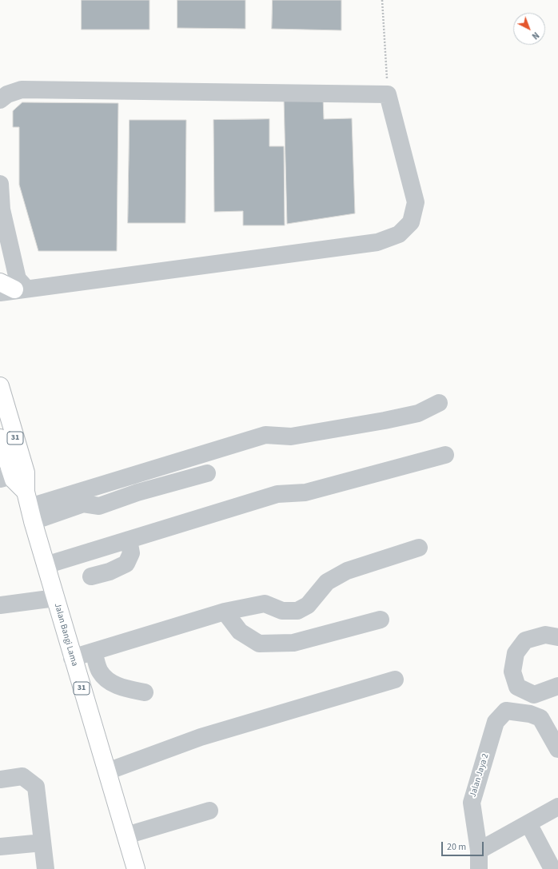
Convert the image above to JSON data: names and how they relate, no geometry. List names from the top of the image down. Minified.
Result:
{"streets":{"main road":["31","Jalan Bangi Lama"],"street":["Jalan Jaya 2"]},"scale_bar":"20 m","north":"bottom right"}
